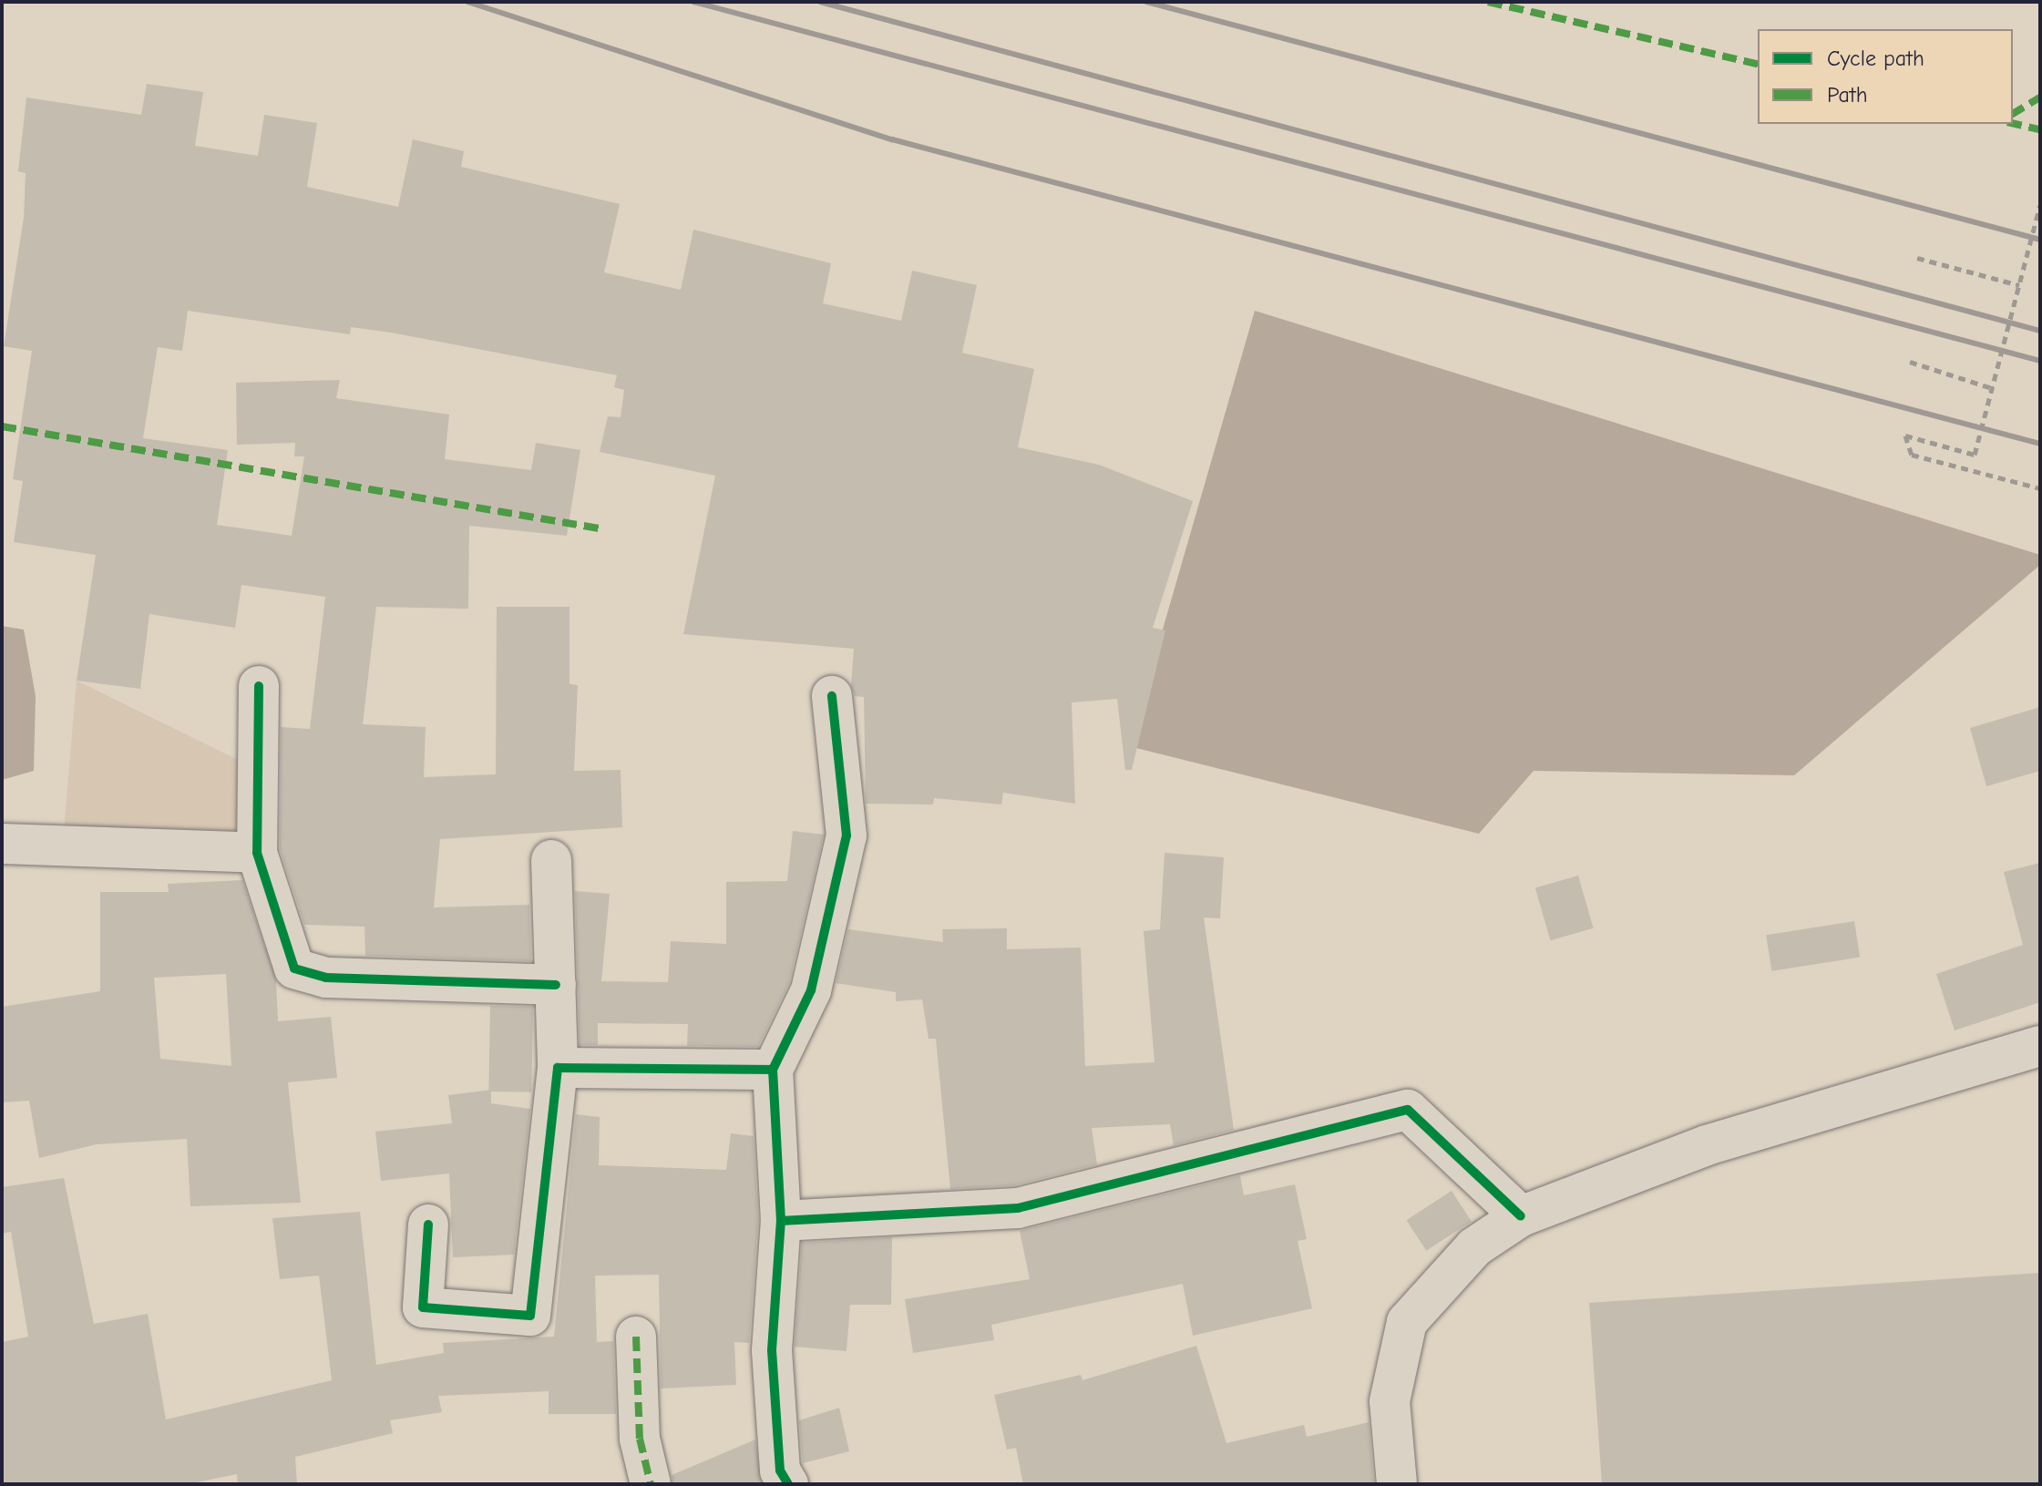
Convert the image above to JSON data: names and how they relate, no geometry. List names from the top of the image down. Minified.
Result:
{"legend":["Cycle path","Path"]}
